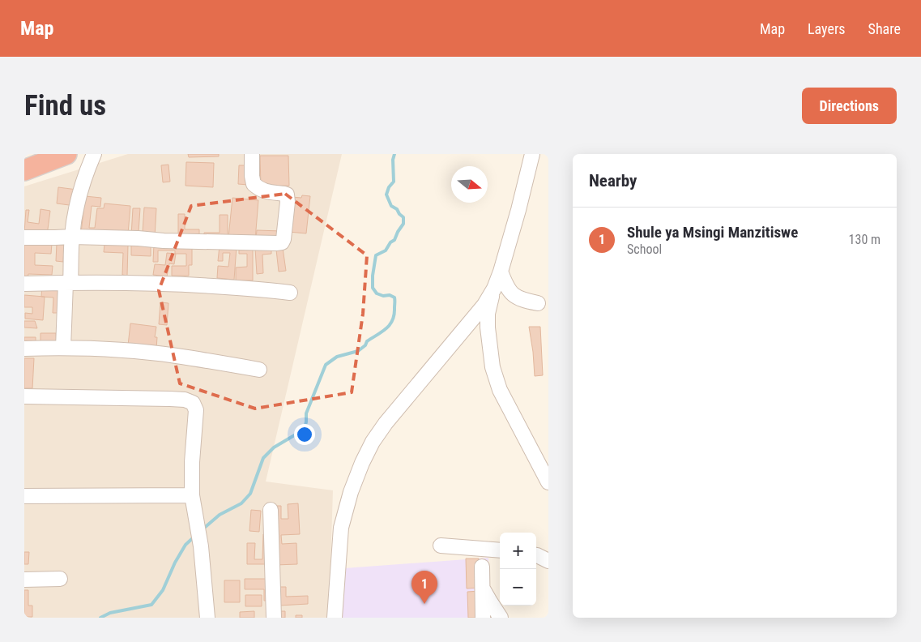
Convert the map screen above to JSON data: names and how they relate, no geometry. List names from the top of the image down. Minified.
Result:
{"north":"right","page":{"header":"Map","nav":["Map","Layers","Share"],"buttons":"Directions","title":"Find us","heading":"Nearby","list":[{"mark":"1","name":"Shule ya Msingi Manzitiswe","note":"School","value":"130 m"}],"map_buttons":["+","−"],"pins":"1"}}
